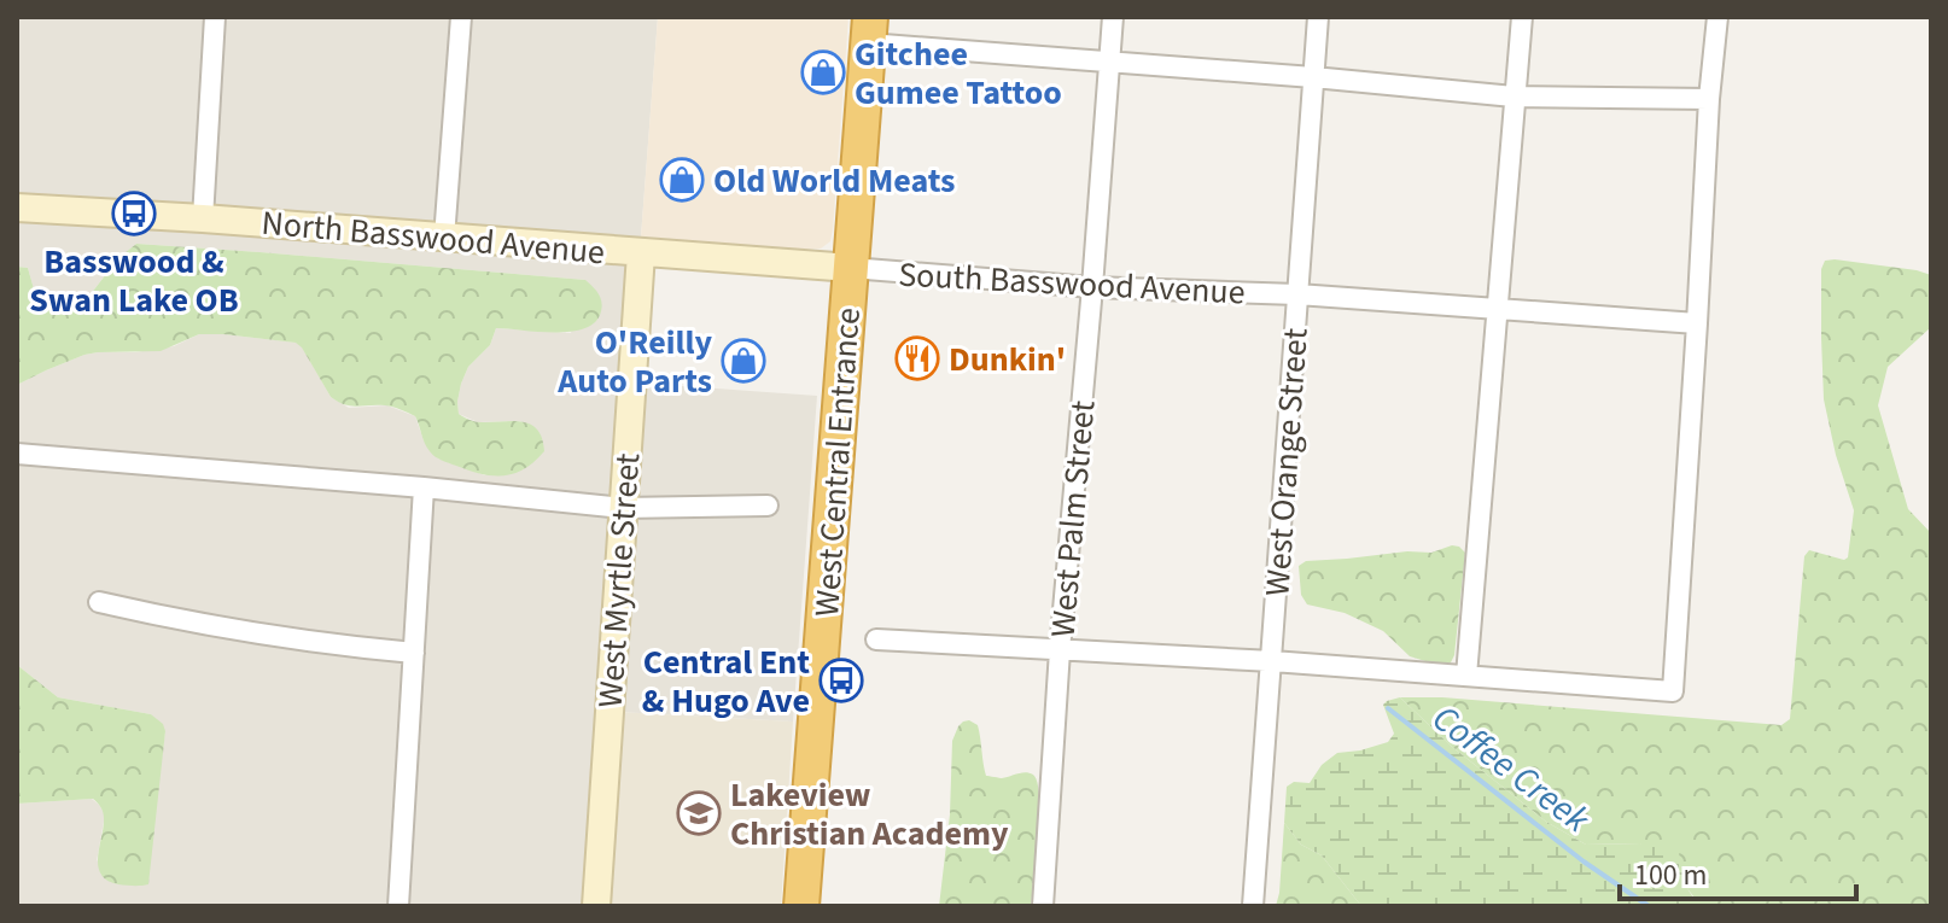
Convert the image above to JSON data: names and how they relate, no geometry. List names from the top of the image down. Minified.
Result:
{"streets":{"highway":["West Central Entrance"],"street":["North Basswood Avenue","South Basswood Avenue","West Orange Street","West Palm Street","West Myrtle Street"]},"crossings":[["North Basswood Avenue","South Basswood Avenue"],["North Basswood Avenue","West Central Entrance"],["North Basswood Avenue","West Myrtle Street"],["South Basswood Avenue","West Central Entrance"],["South Basswood Avenue","West Orange Street"],["South Basswood Avenue","West Palm Street"]],"water":["Coffee Creek"],"places":{"shop":["Gitchee Gumee Tattoo","Old World Meats","O'Reilly Auto Parts"],"bus stop":["Basswood & Swan Lake OB","Central Ent & Hugo Ave"],"restaurant":["Dunkin'"],"school or university":["Lakeview Christian Academy"]},"scale_bar":"100 m"}
